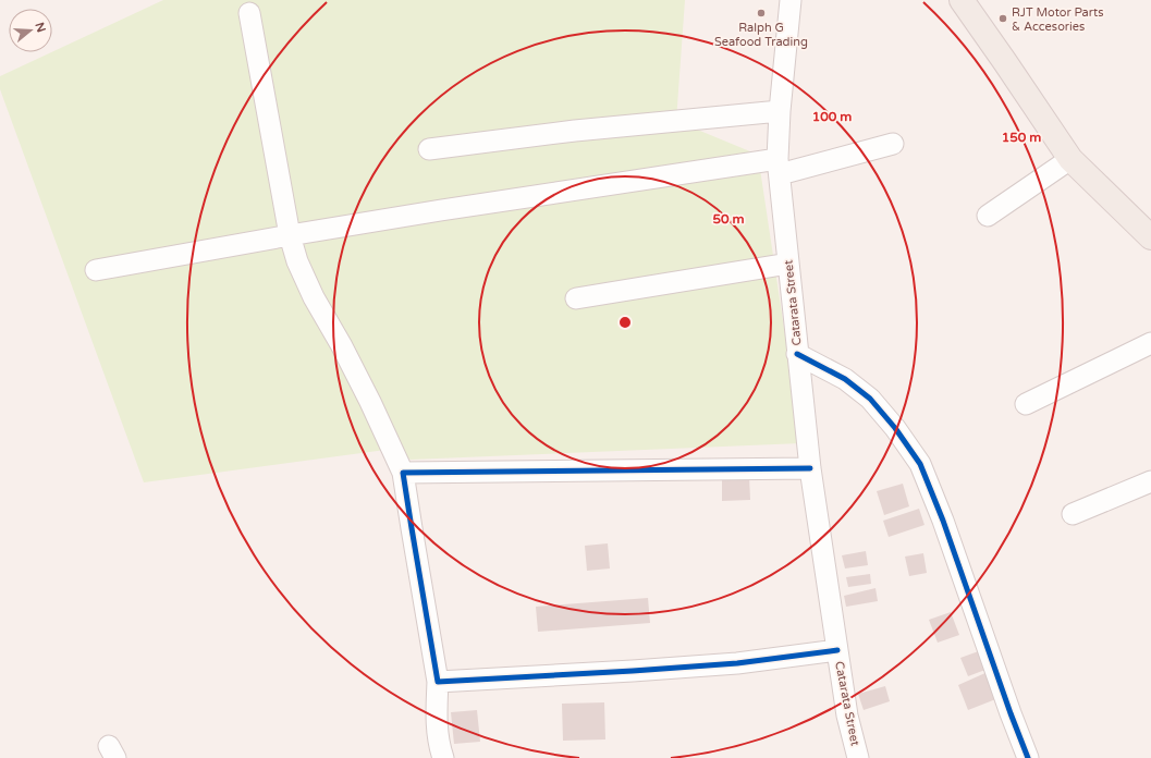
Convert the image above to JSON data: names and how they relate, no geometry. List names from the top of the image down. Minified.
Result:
{"streets":{"street":["Catarata Street"]},"places":["Ralph G Seafood Trading","RJT Motor Parts & Accesories"],"north":"right","rings":["100 m","150 m","50 m"]}
